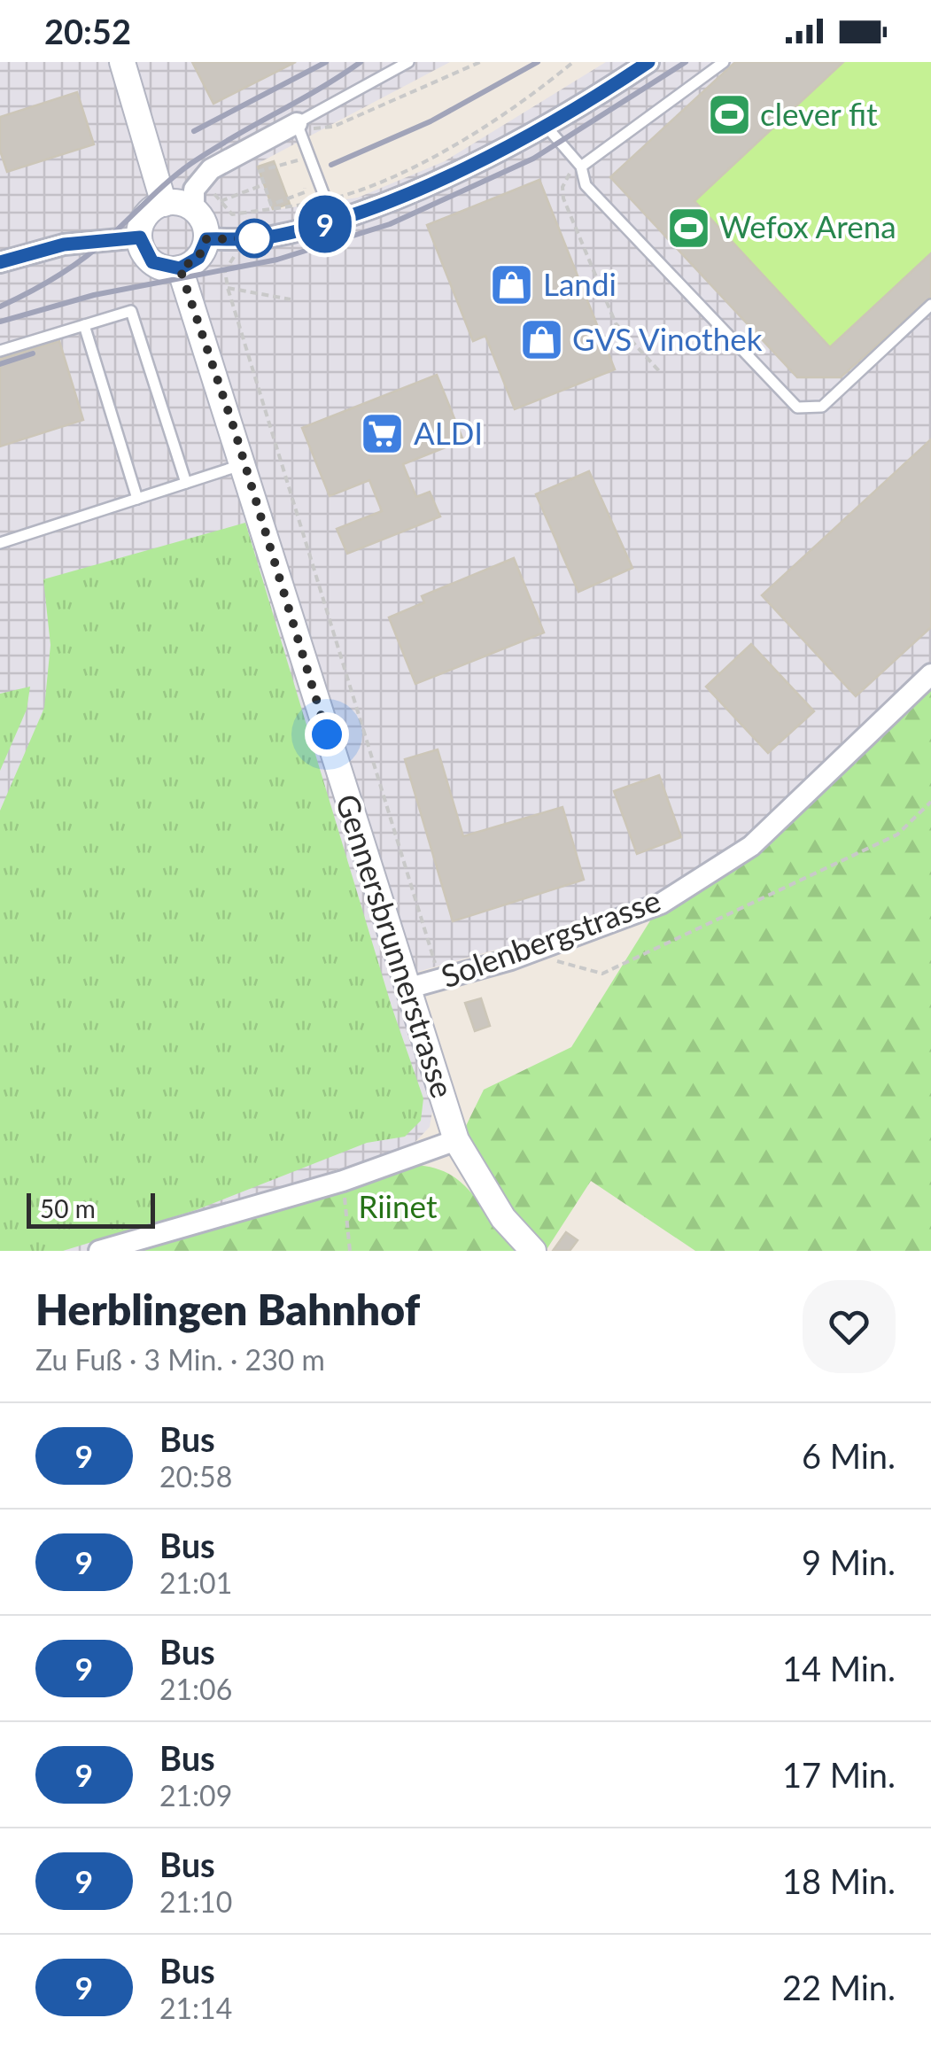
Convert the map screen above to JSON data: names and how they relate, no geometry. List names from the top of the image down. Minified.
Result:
{"streets":{"street":["Solenbergstrasse","Gennersbrunnerstrasse"]},"crossings":[["Solenbergstrasse","Gennersbrunnerstrasse"]],"parks":["Riinet"],"places":{"sports":["clever fit","Wefox Arena"],"shop":["Landi","GVS Vinothek"],"supermarket":["ALDI"]},"lines":["bus line 9"],"scale_bar":"50 m","page":{"status":"20:52","on_map":"9","scale":"50 m","heading":["Herblingen Bahnhof","Zu Fuß · 3 Min. · 230 m"],"list":[{"mark":"9","name":"Bus","note":"20:58","value":"6 Min."},{"mark":"9","name":"Bus","note":"21:01","value":"9 Min."},{"mark":"9","name":"Bus","note":"21:06","value":"14 Min."},{"mark":"9","name":"Bus","note":"21:09","value":"17 Min."},{"mark":"9","name":"Bus","note":"21:10","value":"18 Min."},{"mark":"9","name":"Bus","note":"21:14","value":"22 Min."}]}}
